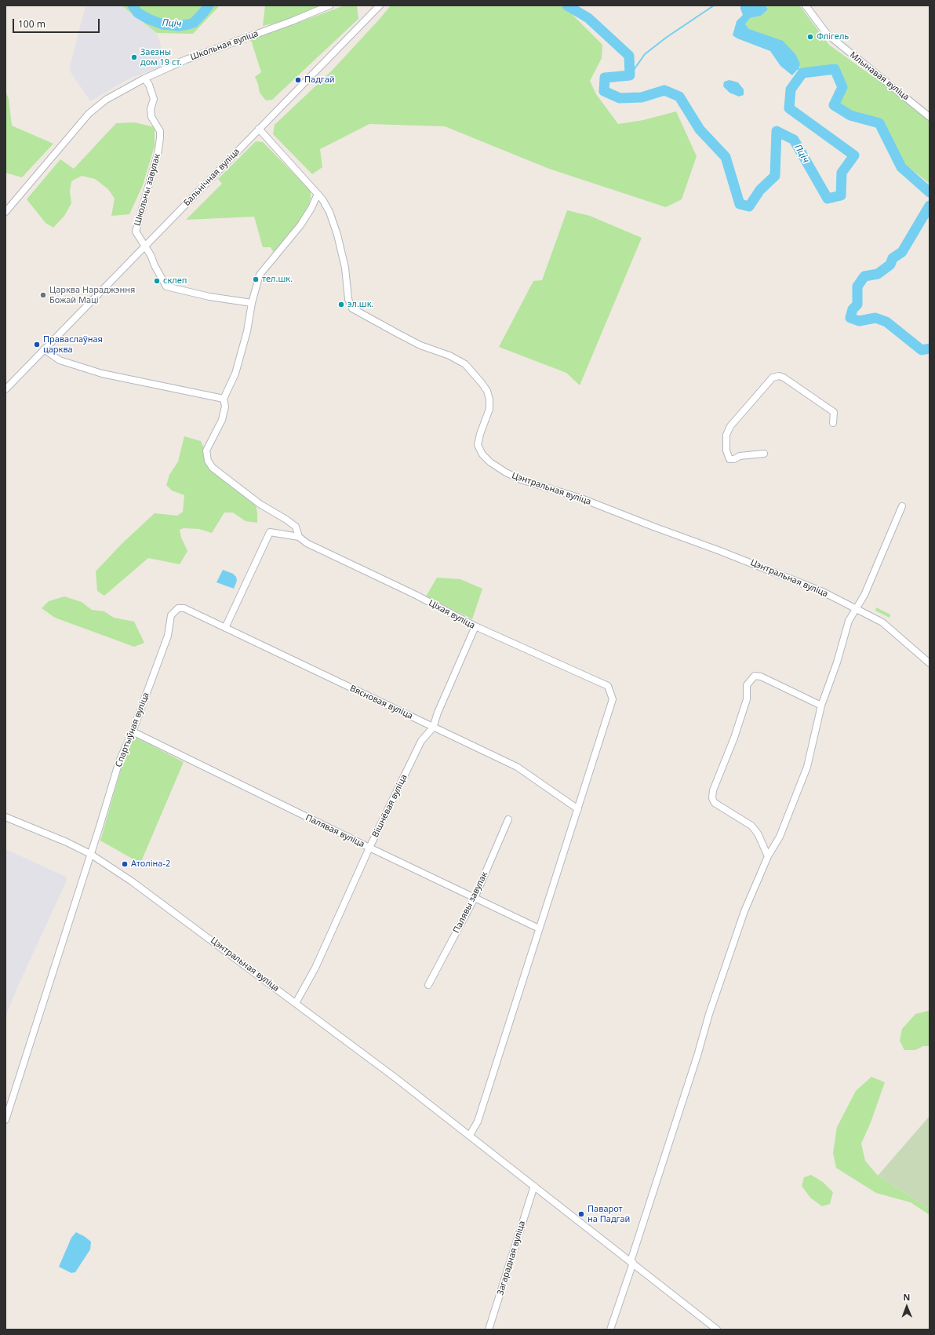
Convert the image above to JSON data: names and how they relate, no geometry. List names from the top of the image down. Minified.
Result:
{"streets":{"street":["Школьная вуліца","Млынавая вуліца","Бальнічная вуліца","Школьны завулак","Цэнтральная вуліца","Ціхая вуліца","Вясновая вуліца","Спартыўная вуліца","Вішнёвая вуліца","Палявая вуліца","Палявы завулак","Загарадная вуліца"]},"crossings":[["Школьная вуліца","Школьны завулак"],["Бальнічная вуліца","Школьны завулак"],["Цэнтральная вуліца","Спартыўная вуліца"],["Цэнтральная вуліца","Вішнёвая вуліца"],["Цэнтральная вуліца","Загарадная вуліца"],["Ціхая вуліца","Вясновая вуліца"],["Ціхая вуліца","Вішнёвая вуліца"],["Вясновая вуліца","Спартыўная вуліца"],["Вясновая вуліца","Вішнёвая вуліца"],["Спартыўная вуліца","Палявая вуліца"],["Вішнёвая вуліца","Палявая вуліца"],["Палявая вуліца","Палявы завулак"]],"water":["Пціч"],"places":["Флігель","Заезны дом 19 ст.","Падгай","тел.шк.","склеп","Царква Нараджэння Божай Маці","эл.шк.","Праваслаўная царква","Атоліна-2","Паварот на Падгай"],"scale_bar":"100 m","north":"top"}
